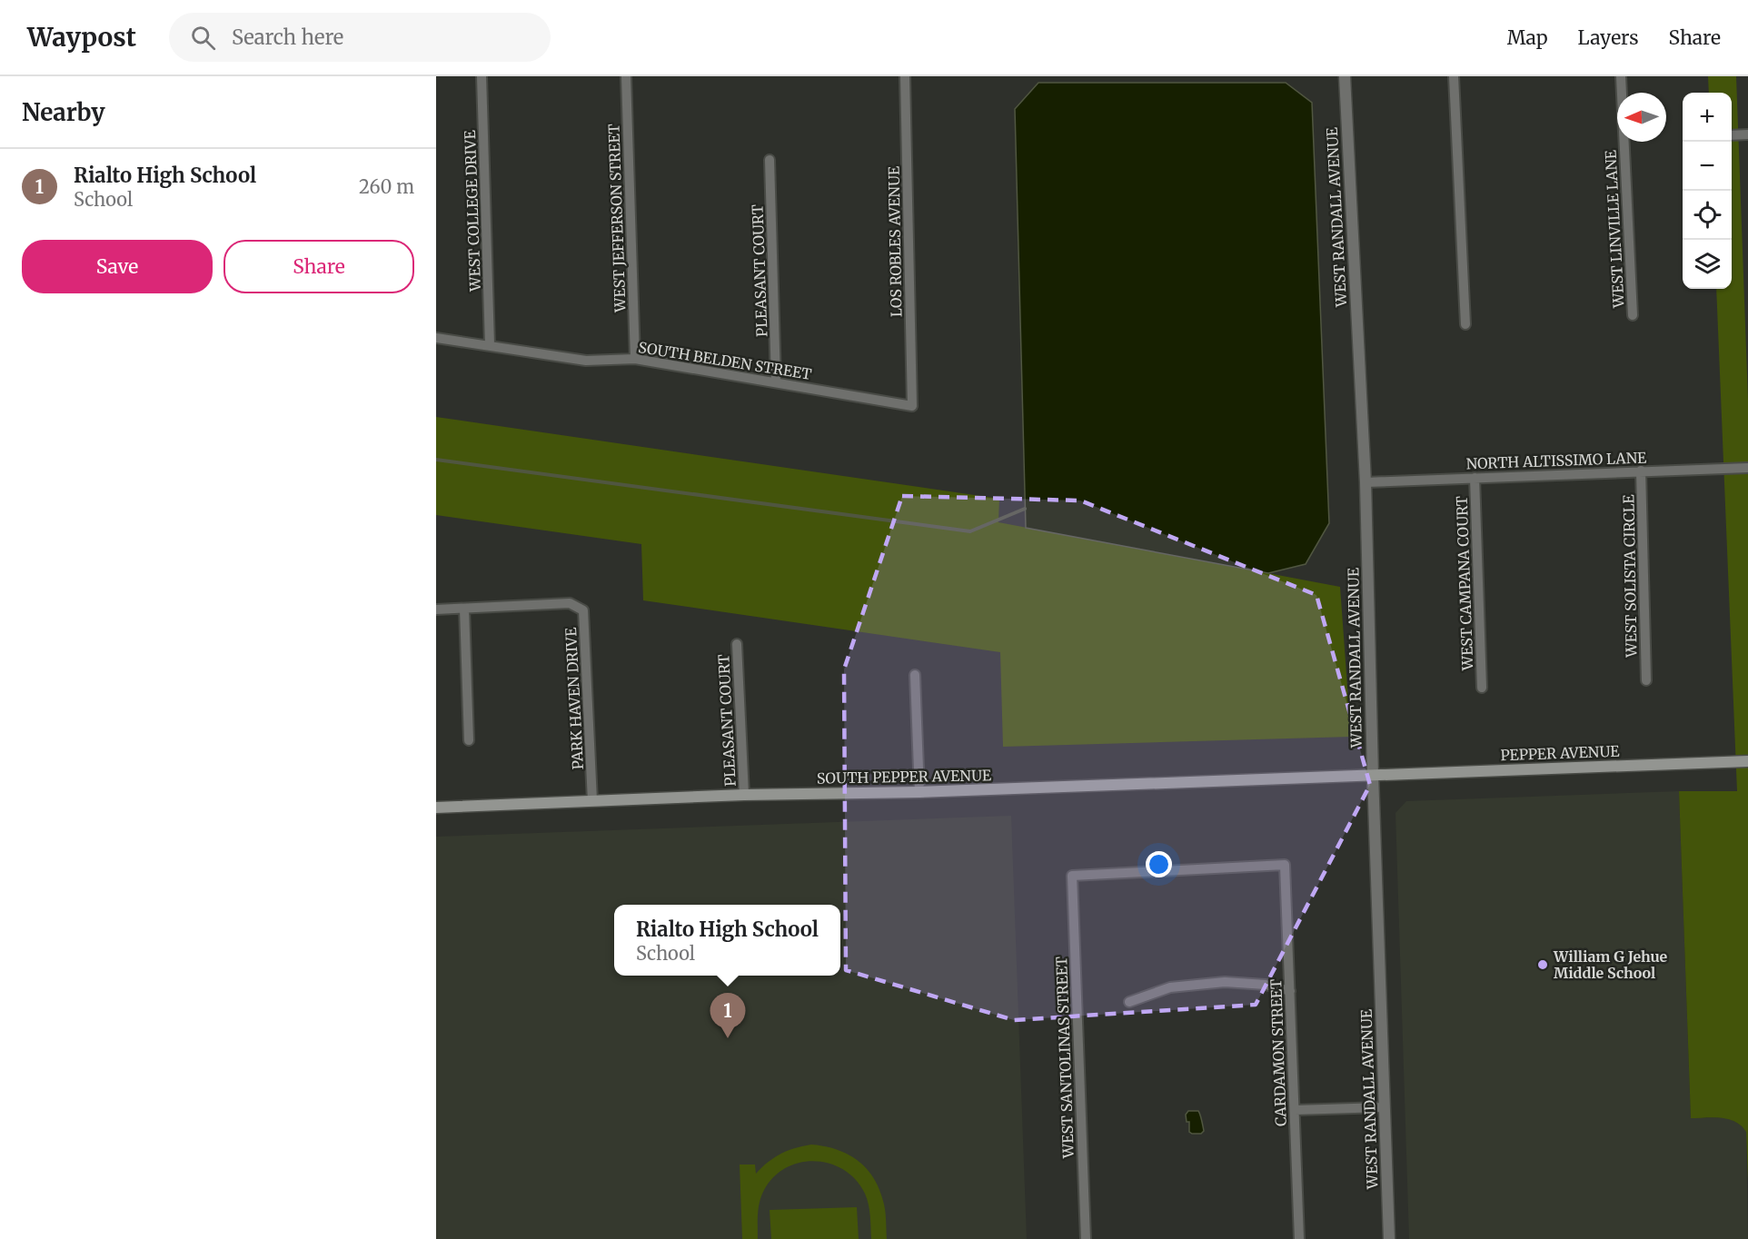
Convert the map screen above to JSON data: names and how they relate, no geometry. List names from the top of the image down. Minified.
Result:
{"streets":{"main road":["PEPPER AVENUE","SOUTH PEPPER AVENUE"],"street":["WEST COLLEGE DRIVE","WEST RANDALL AVENUE","WEST JEFFERSON STREET","WEST LINVILLE LANE","LOS ROBLES AVENUE","PLEASANT COURT","SOUTH BELDEN STREET","NORTH ALTISSIMO LANE","WEST SOLISTA CIRCLE","WEST CAMPANA COURT","PARK HAVEN DRIVE","CARDAMON STREET","WEST SANTOLINAS STREET"]},"crossings":[["WEST COLLEGE DRIVE","SOUTH BELDEN STREET"],["WEST RANDALL AVENUE","NORTH ALTISSIMO LANE"],["WEST RANDALL AVENUE","PEPPER AVENUE"],["WEST RANDALL AVENUE","SOUTH PEPPER AVENUE"],["WEST JEFFERSON STREET","SOUTH BELDEN STREET"],["LOS ROBLES AVENUE","SOUTH BELDEN STREET"],["PLEASANT COURT","SOUTH BELDEN STREET"],["PLEASANT COURT","SOUTH PEPPER AVENUE"],["NORTH ALTISSIMO LANE","WEST SOLISTA CIRCLE"],["NORTH ALTISSIMO LANE","WEST CAMPANA COURT"],["PARK HAVEN DRIVE","SOUTH PEPPER AVENUE"],["PEPPER AVENUE","SOUTH PEPPER AVENUE"],["CARDAMON STREET","WEST SANTOLINAS STREET"]],"places":["William G Jehue Middle School"],"north":"left","page":{"header":"Waypost","search":"Search here","nav":["Map","Layers","Share"],"heading":"Nearby","map_buttons":["+","−"],"list":[{"mark":"1","name":"Rialto High School","note":"School","value":"260 m"}],"buttons":["Save","Share"],"popup":["Rialto High School","School"],"pins":"1"}}
